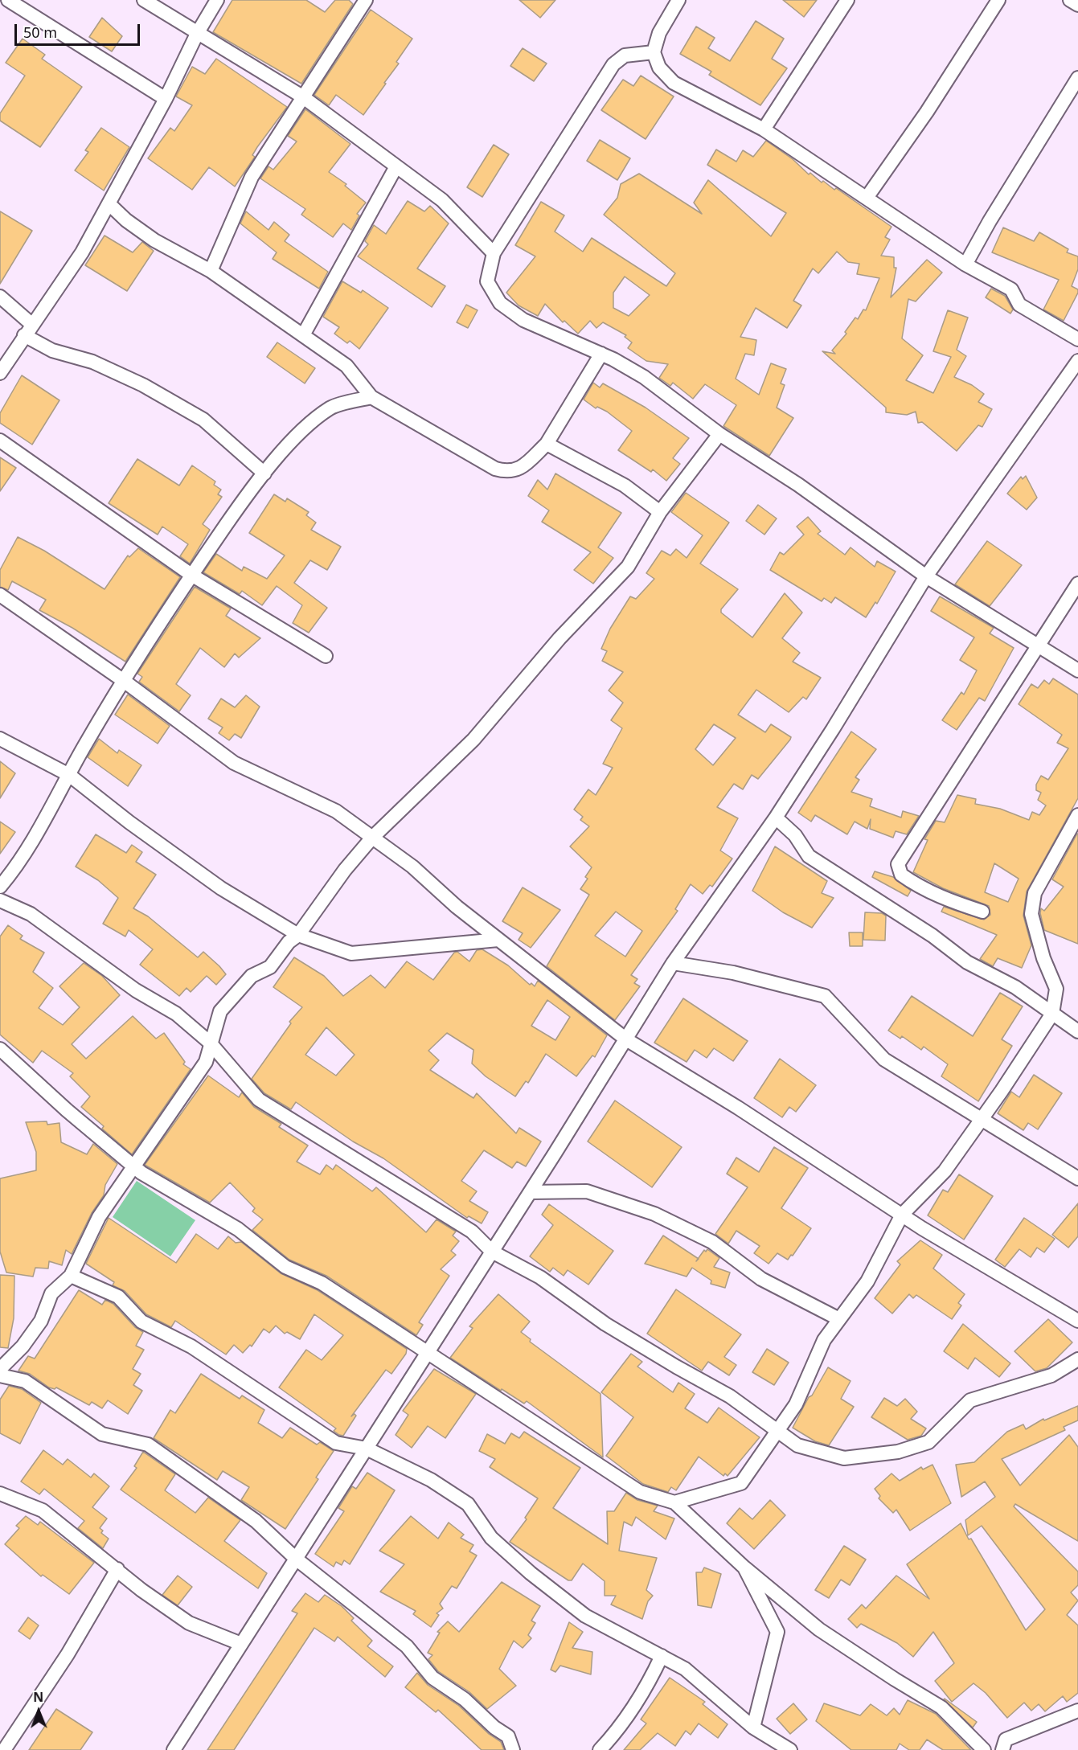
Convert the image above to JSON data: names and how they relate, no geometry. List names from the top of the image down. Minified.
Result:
{"scale_bar":"50 m","north":"top"}
